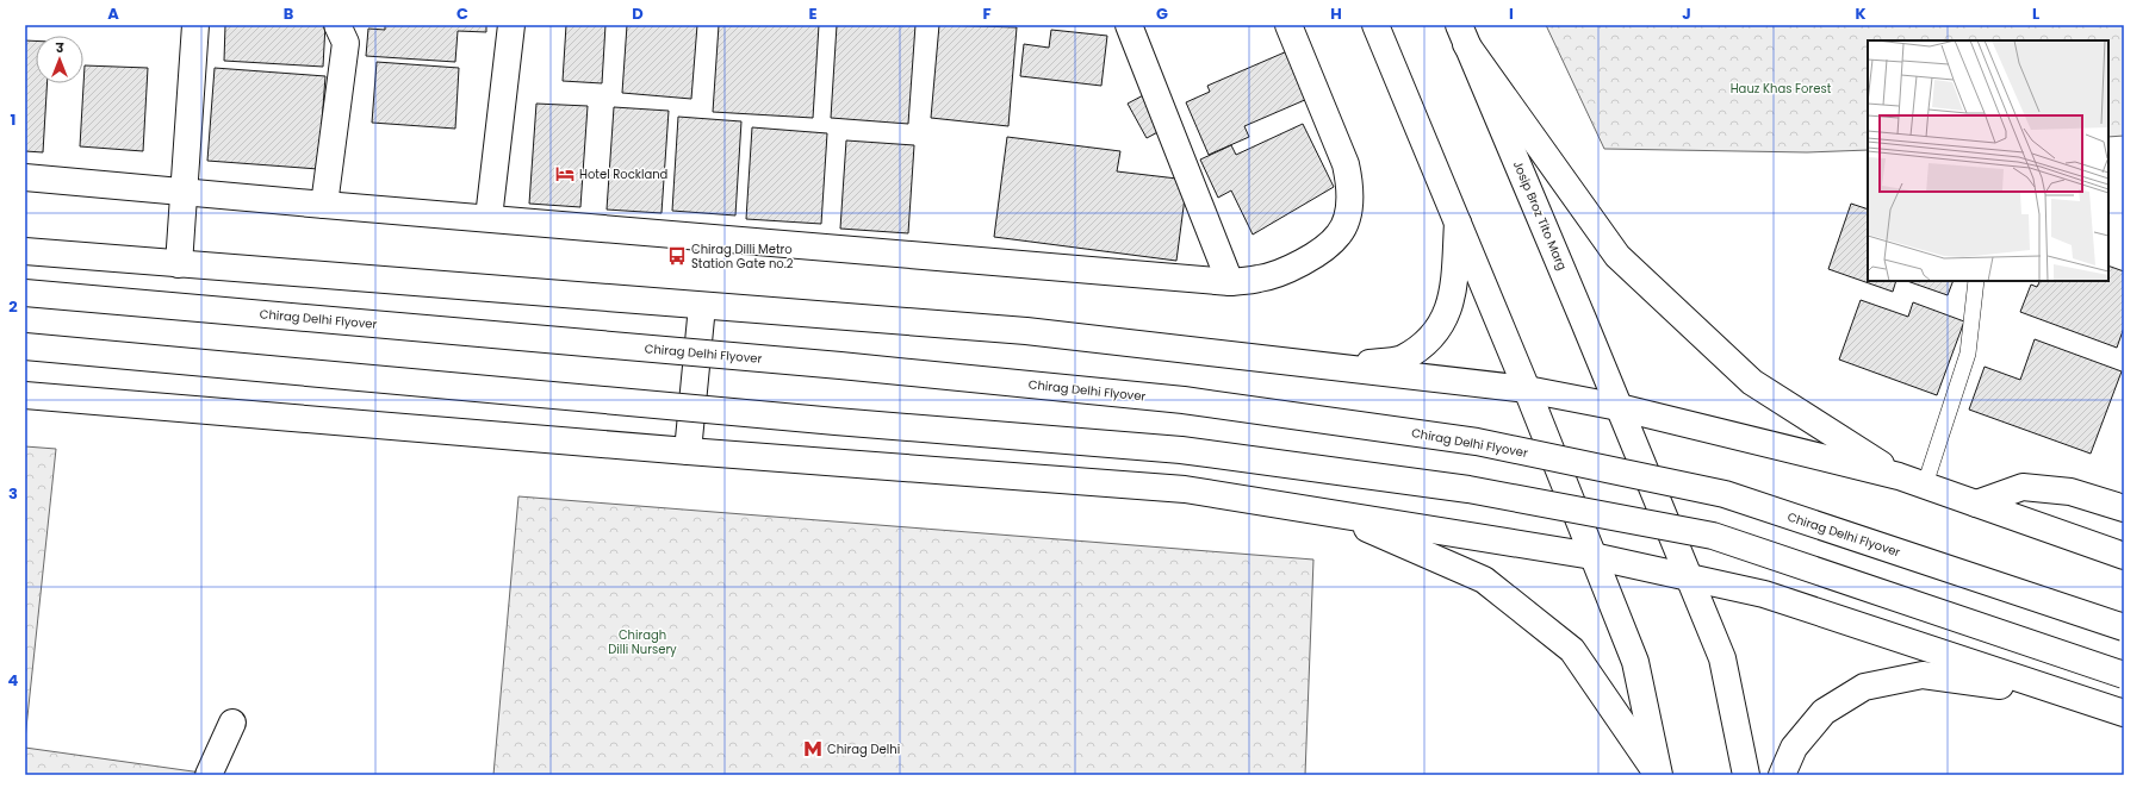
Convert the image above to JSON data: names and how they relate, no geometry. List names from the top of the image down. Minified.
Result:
{"streets":{"main road":["Josip Broz Tito Marg","Chirag Delhi Flyover"]},"parks":["Hauz Khas Forest","Chiragh Dilli Nursery"],"places":{"hotel":["Hotel Rockland"],"bus stop":["Chirag Dilli Metro Station Gate no.2"],"metro station":["Chirag Delhi"]},"north":"top","grid":{"columns":["A","B","C","D","E","F","G","H","I","J","K","L"],"rows":["1","2","3","4"]}}
